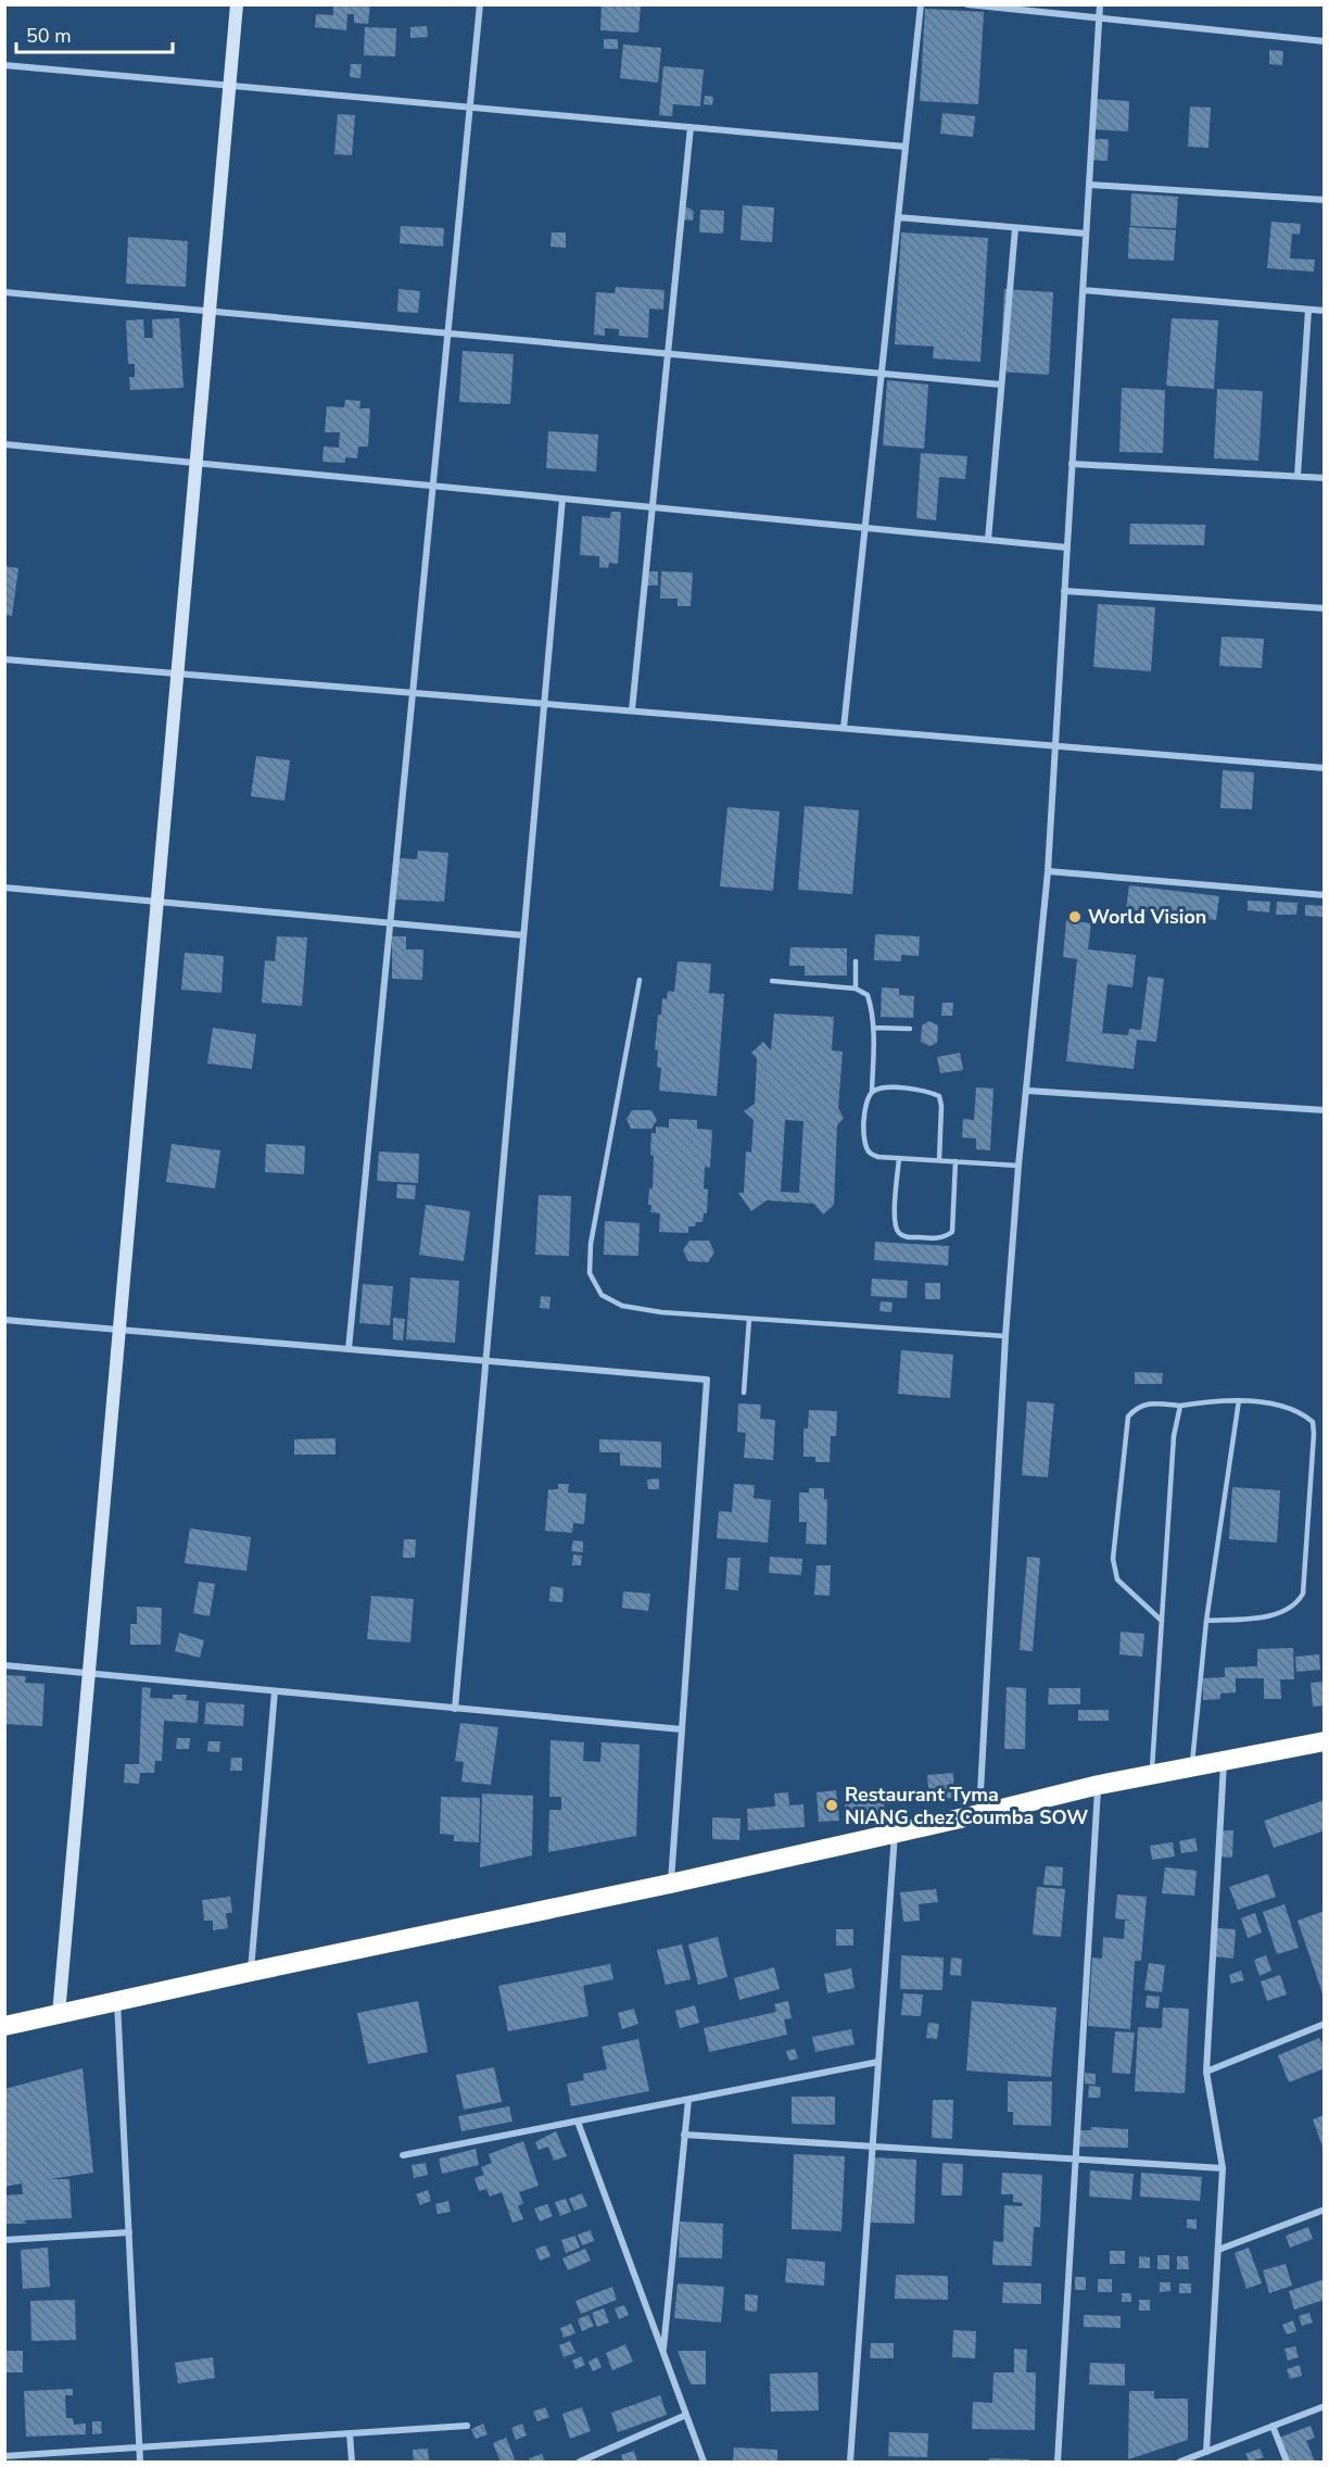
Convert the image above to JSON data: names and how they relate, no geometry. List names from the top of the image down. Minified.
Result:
{"places":["World Vision","Restaurant Tyma NIANG chez Coumba SOW"],"scale_bar":"50 m"}
